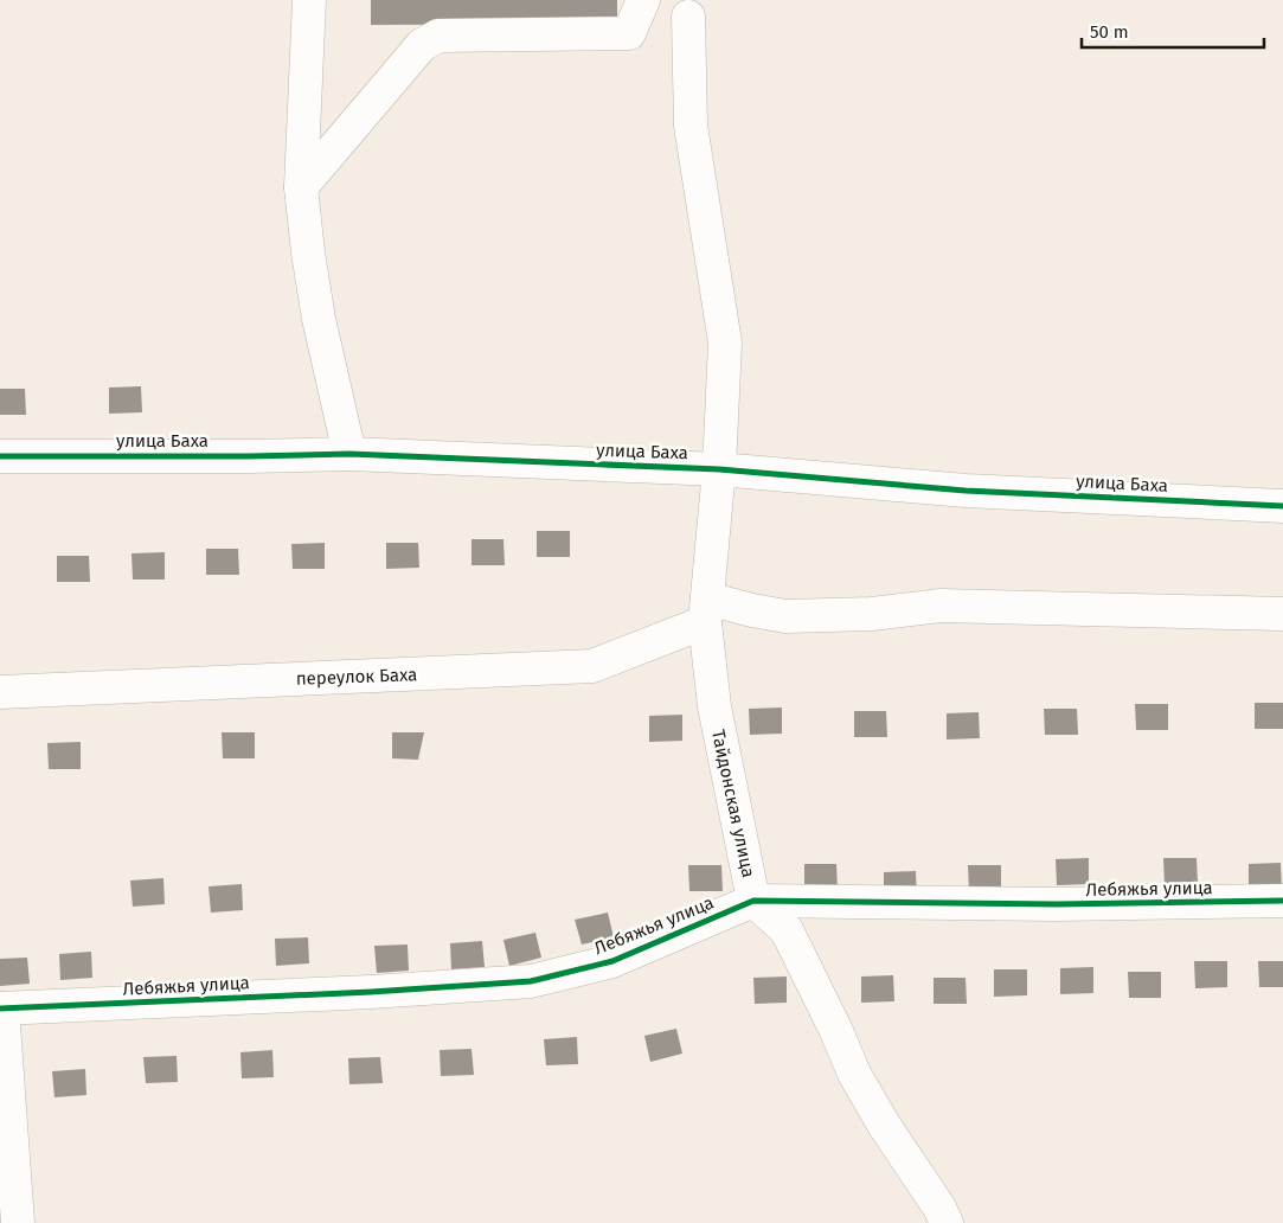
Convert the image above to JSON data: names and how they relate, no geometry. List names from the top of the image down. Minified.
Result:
{"streets":{"street":["улица Баха","переулок Баха","Тайдонская улица","Лебяжья улица"]},"crossings":[["улица Баха","Тайдонская улица"],["переулок Баха","Тайдонская улица"],["Тайдонская улица","Лебяжья улица"]],"scale_bar":"50 m"}
